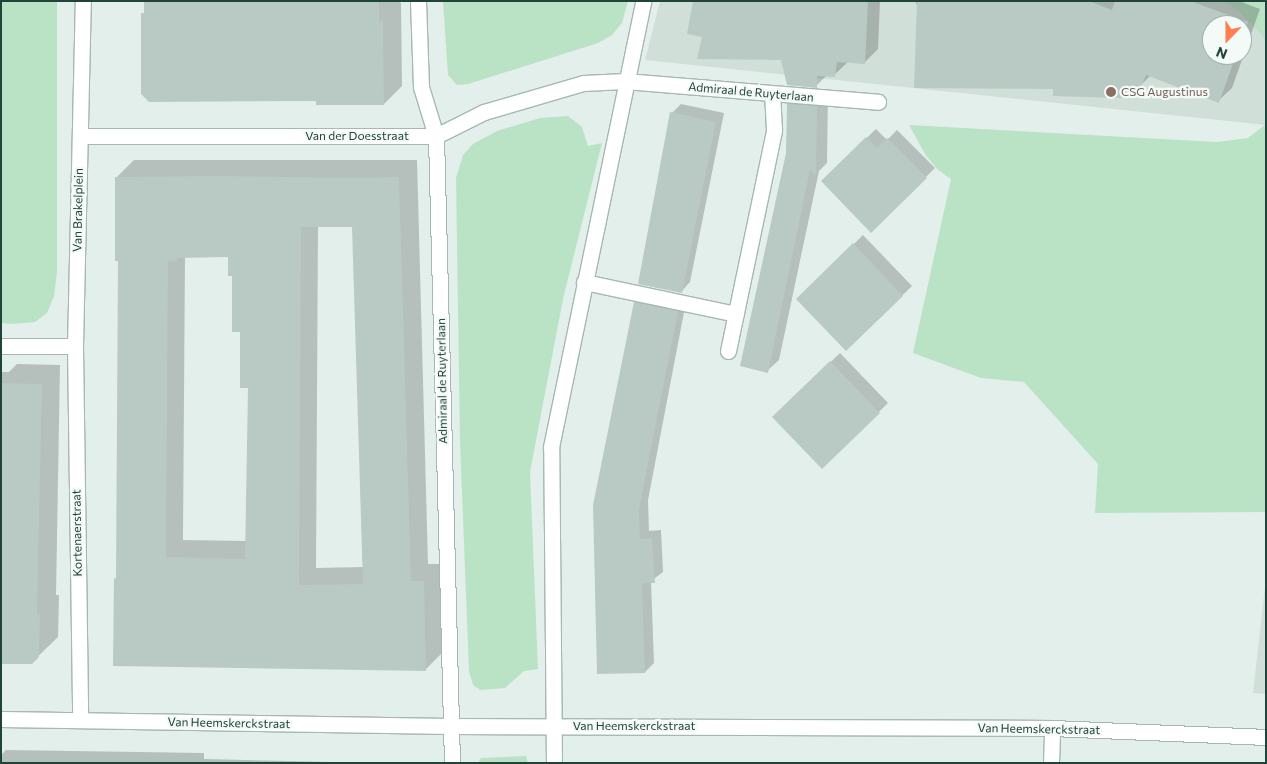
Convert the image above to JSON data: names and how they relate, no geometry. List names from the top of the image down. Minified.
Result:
{"streets":{"street":["Admiraal de Ruyterlaan","Van der Doesstraat","Van Brakelplein","Kortenaerstraat","Van Heemskerckstraat"]},"crossings":[["Admiraal de Ruyterlaan","Van der Doesstraat"],["Admiraal de Ruyterlaan","Van Heemskerckstraat"],["Van der Doesstraat","Van Brakelplein"],["Van Brakelplein","Kortenaerstraat"],["Kortenaerstraat","Van Heemskerckstraat"]],"places":["CSG Augustinus"],"north":"bottom"}
